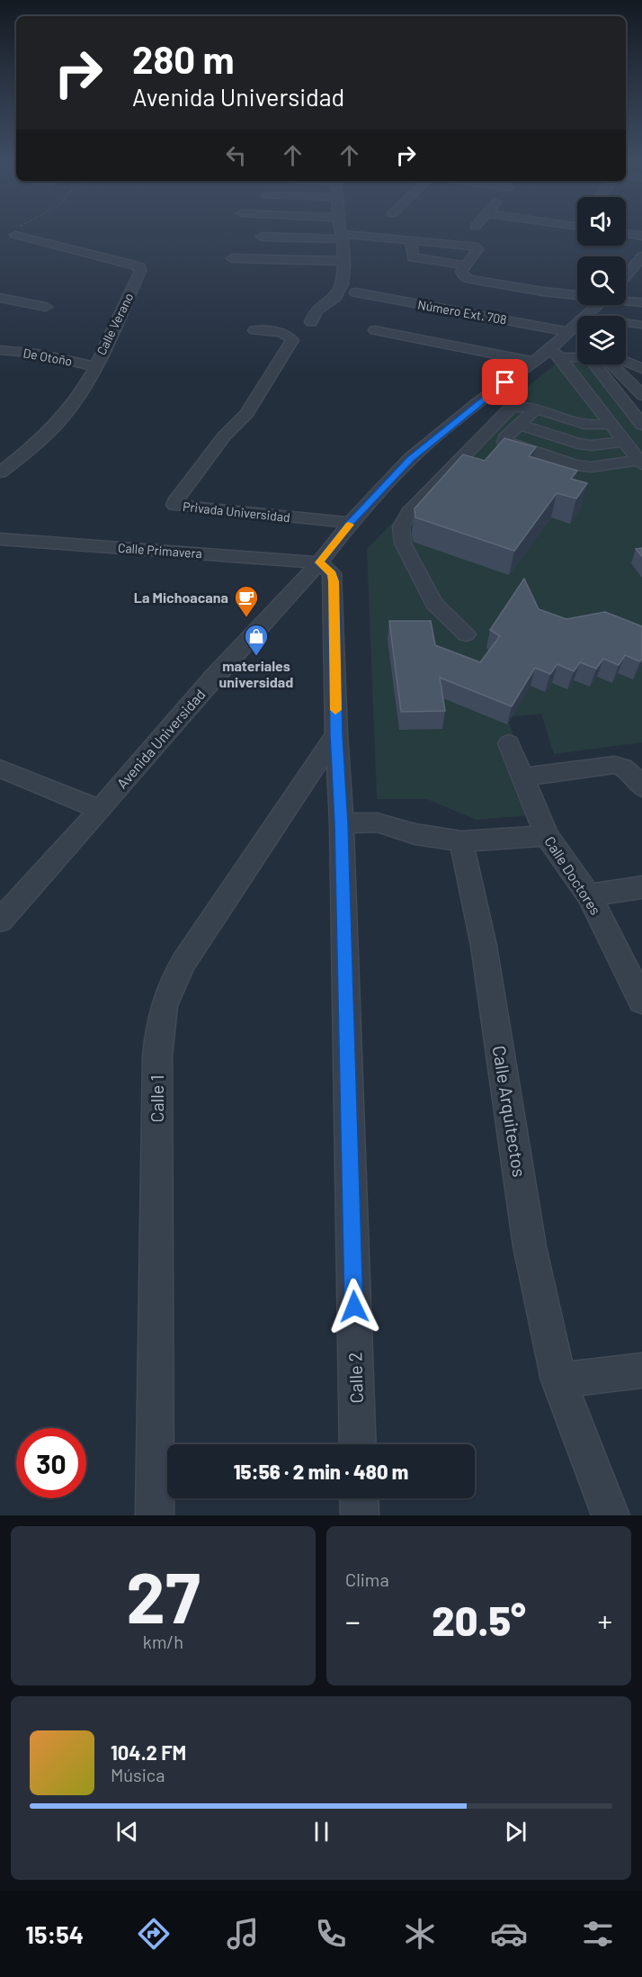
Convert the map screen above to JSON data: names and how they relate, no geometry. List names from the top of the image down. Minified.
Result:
{"streets":{"street":["Número Ext. 708","Calle Verano","De Otoño","Privada Universidad","Calle Primavera","Avenida Universidad","Calle Doctores","Calle 1","Calle Arquitectos","Calle 2"]},"crossings":[["Número Ext. 708","Avenida Universidad"],["Calle Verano","De Otoño"],["Privada Universidad","Avenida Universidad"],["Calle Primavera","Avenida Universidad"],["Calle Primavera","Calle 2"],["Avenida Universidad","Calle 2"],["Calle 1","Calle 2"]],"places":{"cafe":["La Michoacana"],"shop":["materiales universidad"]},"page":{"turn":["280 m","Avenida Universidad"],"limit":"30","trip":"15:56 · 2 min · 480 m","tile":[["27","km/h"],"Clima"],"heat":["−","20.5°","+"],"song":["104.2 FM","Música"],"tabs":"15:54"}}
